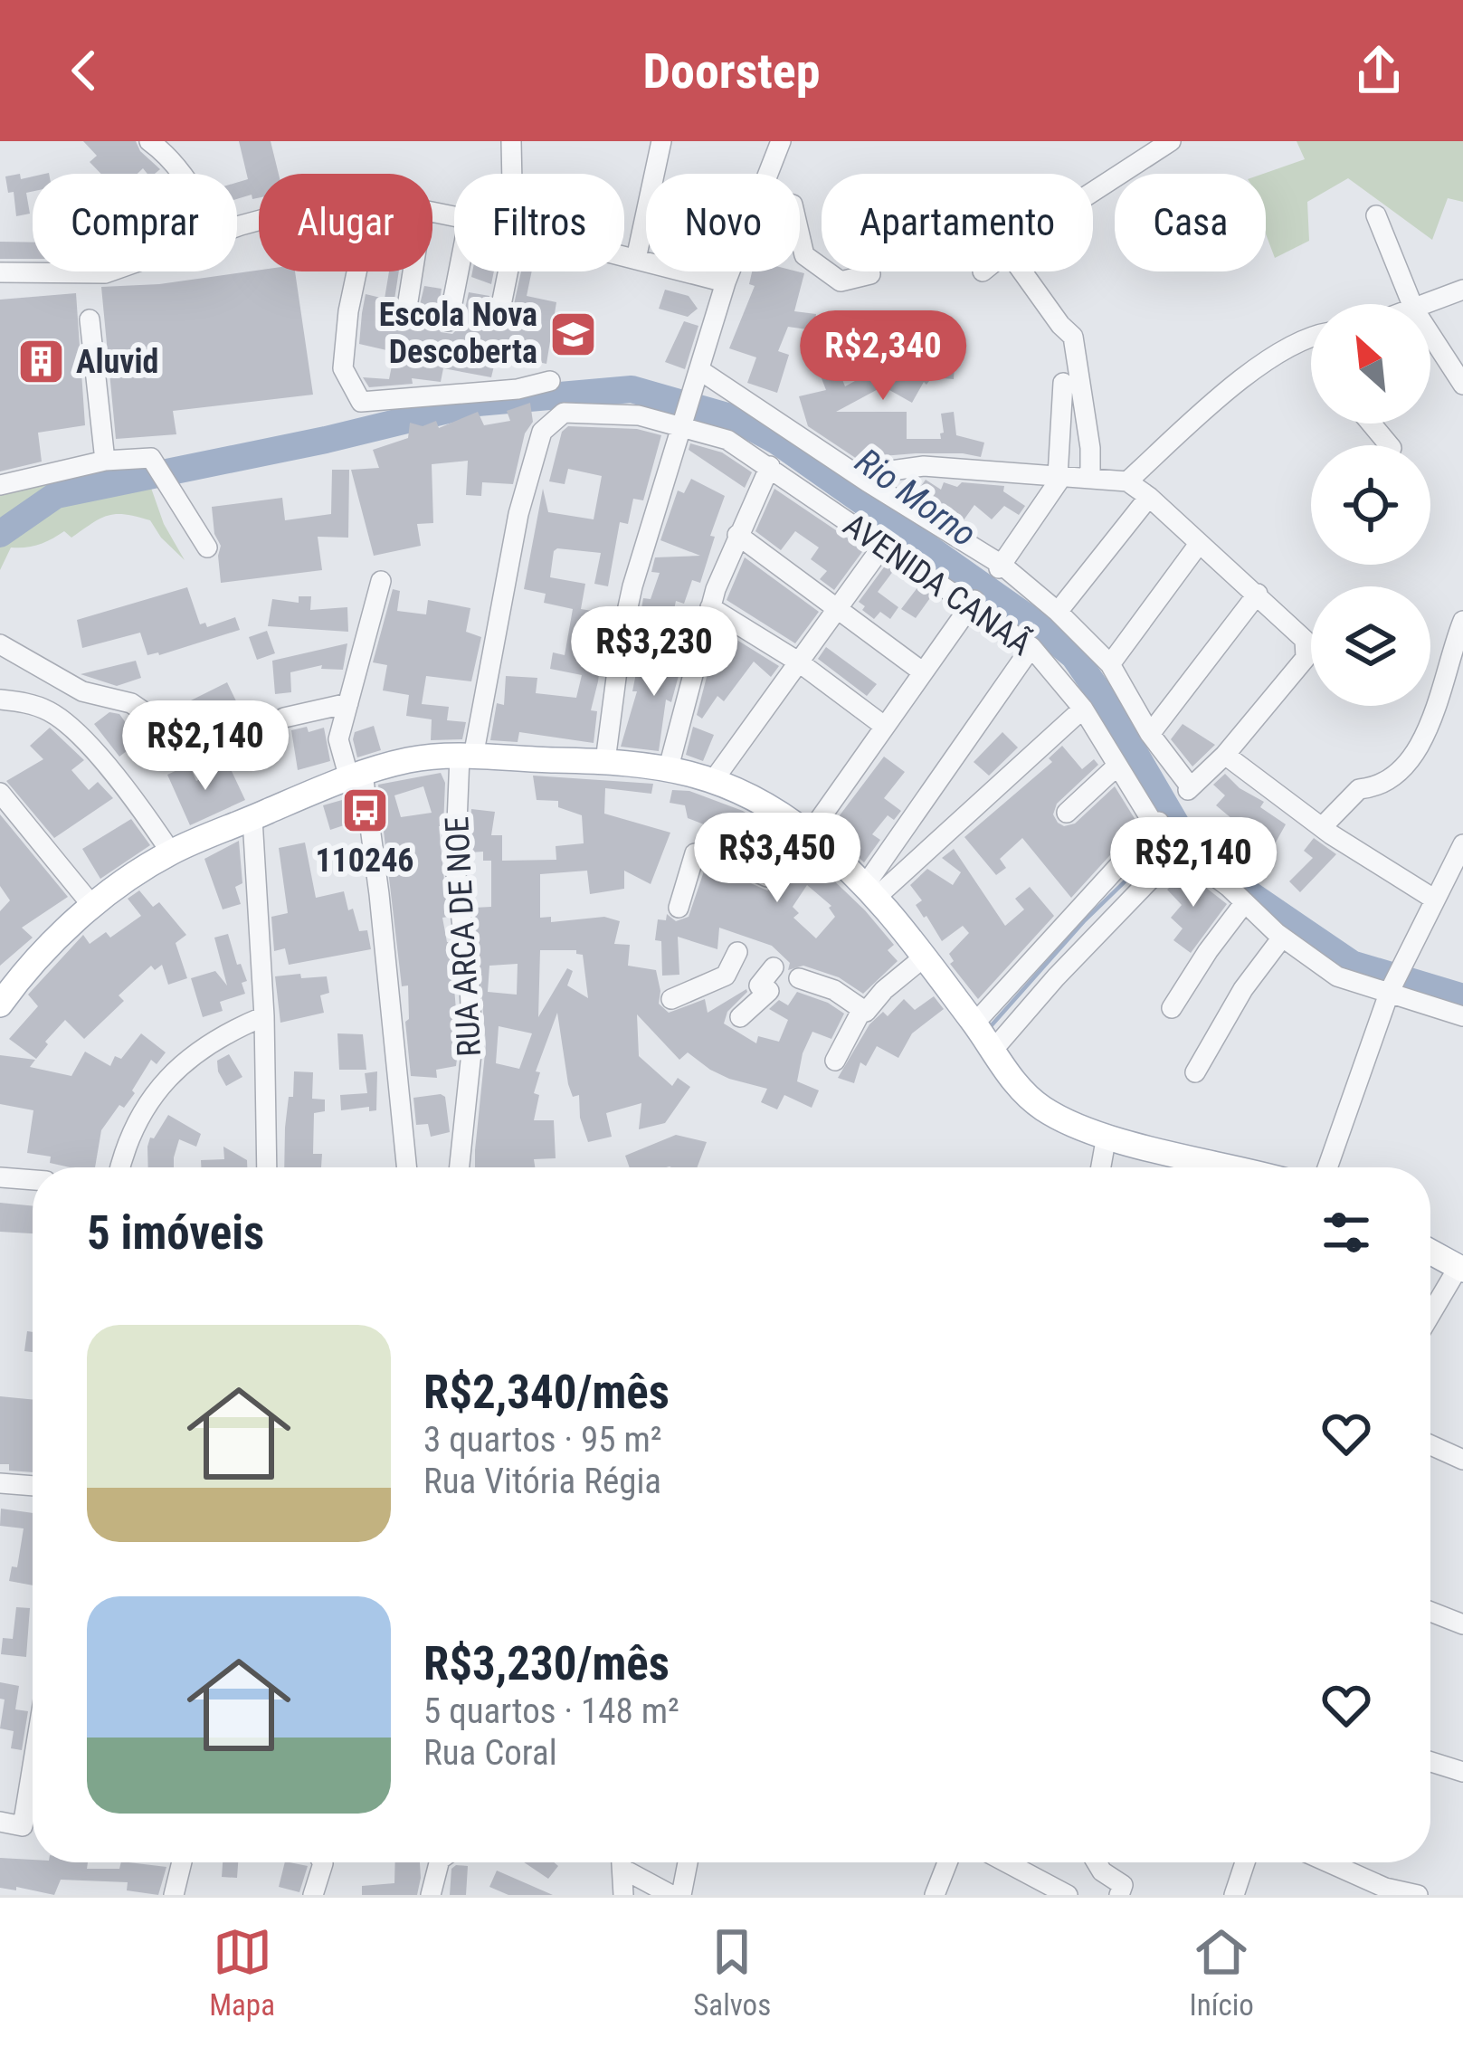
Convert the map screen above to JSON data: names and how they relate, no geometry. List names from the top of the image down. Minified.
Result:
{"streets":{"street":["AVENIDA CANAÃ","RUA ARCA DE NOE"]},"crossings":[["AVENIDA CANAÃ","RUA ARCA DE NOE"]],"water":["Rio Morno"],"places":{"school or university":["Escola Nova Descoberta"],"building":["Aluvid"],"bus stop":["110246"]},"north":"top left","page":{"header":"Doorstep","chip":["Comprar","Alugar","Filtros","Novo","Apartamento","Casa"],"price":["R$2,340","R$3,230","R$2,140","R$3,450","R$2,140"],"heading":"5 imóveis","list":[{"name":"R$2,340/mês","note":"3 quartos · 95 m² · Rua Vitória Régia"},{"name":"R$3,230/mês","note":"5 quartos · 148 m² · Rua Coral"}],"tabs":["Mapa","Salvos","Início"]}}
